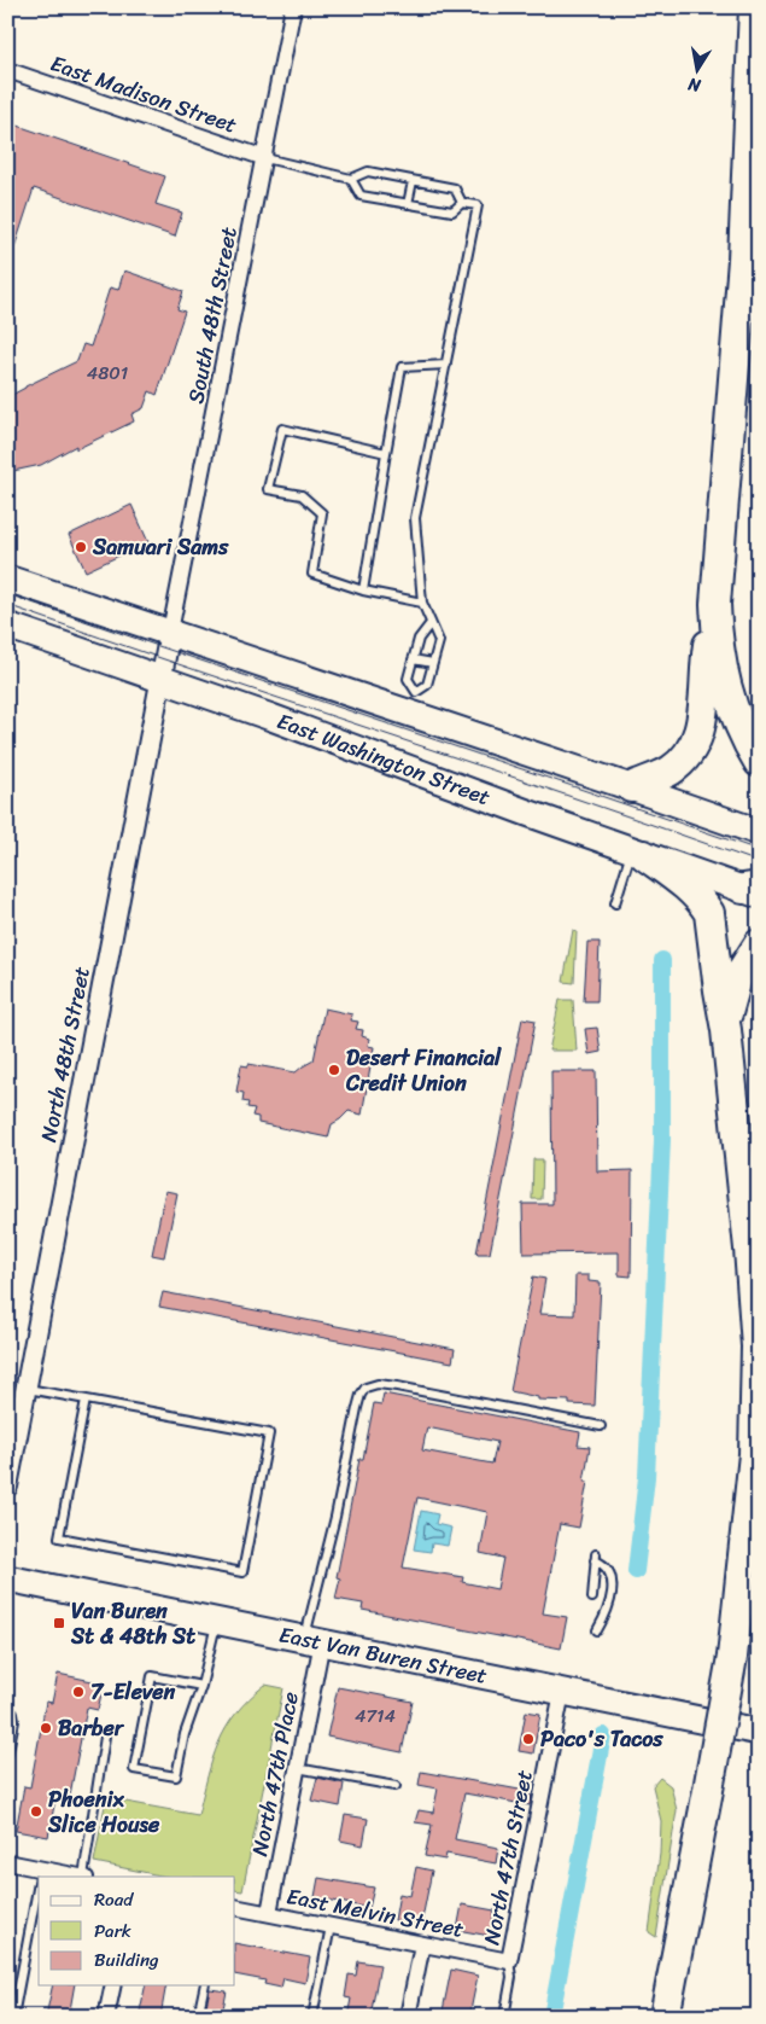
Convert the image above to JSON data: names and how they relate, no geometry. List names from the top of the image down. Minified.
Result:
{"streets":{"main road":["East Washington Street","East Van Buren Street"],"street":["East Madison Street","South 48th Street","North 48th Street","North 47th Place","North 47th Street","East Melvin Street"]},"crossings":[["East Madison Street","South 48th Street"],["South 48th Street","North 48th Street"],["East Washington Street","North 48th Street"],["East Van Buren Street","North 47th Place"],["East Van Buren Street","North 47th Street"],["North 47th Place","East Melvin Street"],["North 47th Street","East Melvin Street"]],"places":{"other":["Samuari Sams","Desert Financial Credit Union","7-Eleven","Barber","Paco's Tacos","Phoenix Slice House"],"transit":["Van Buren St & 48th St"]},"house_numbers":["4801","4714"],"legend":["Road","Park","Building"],"north":"bottom"}
